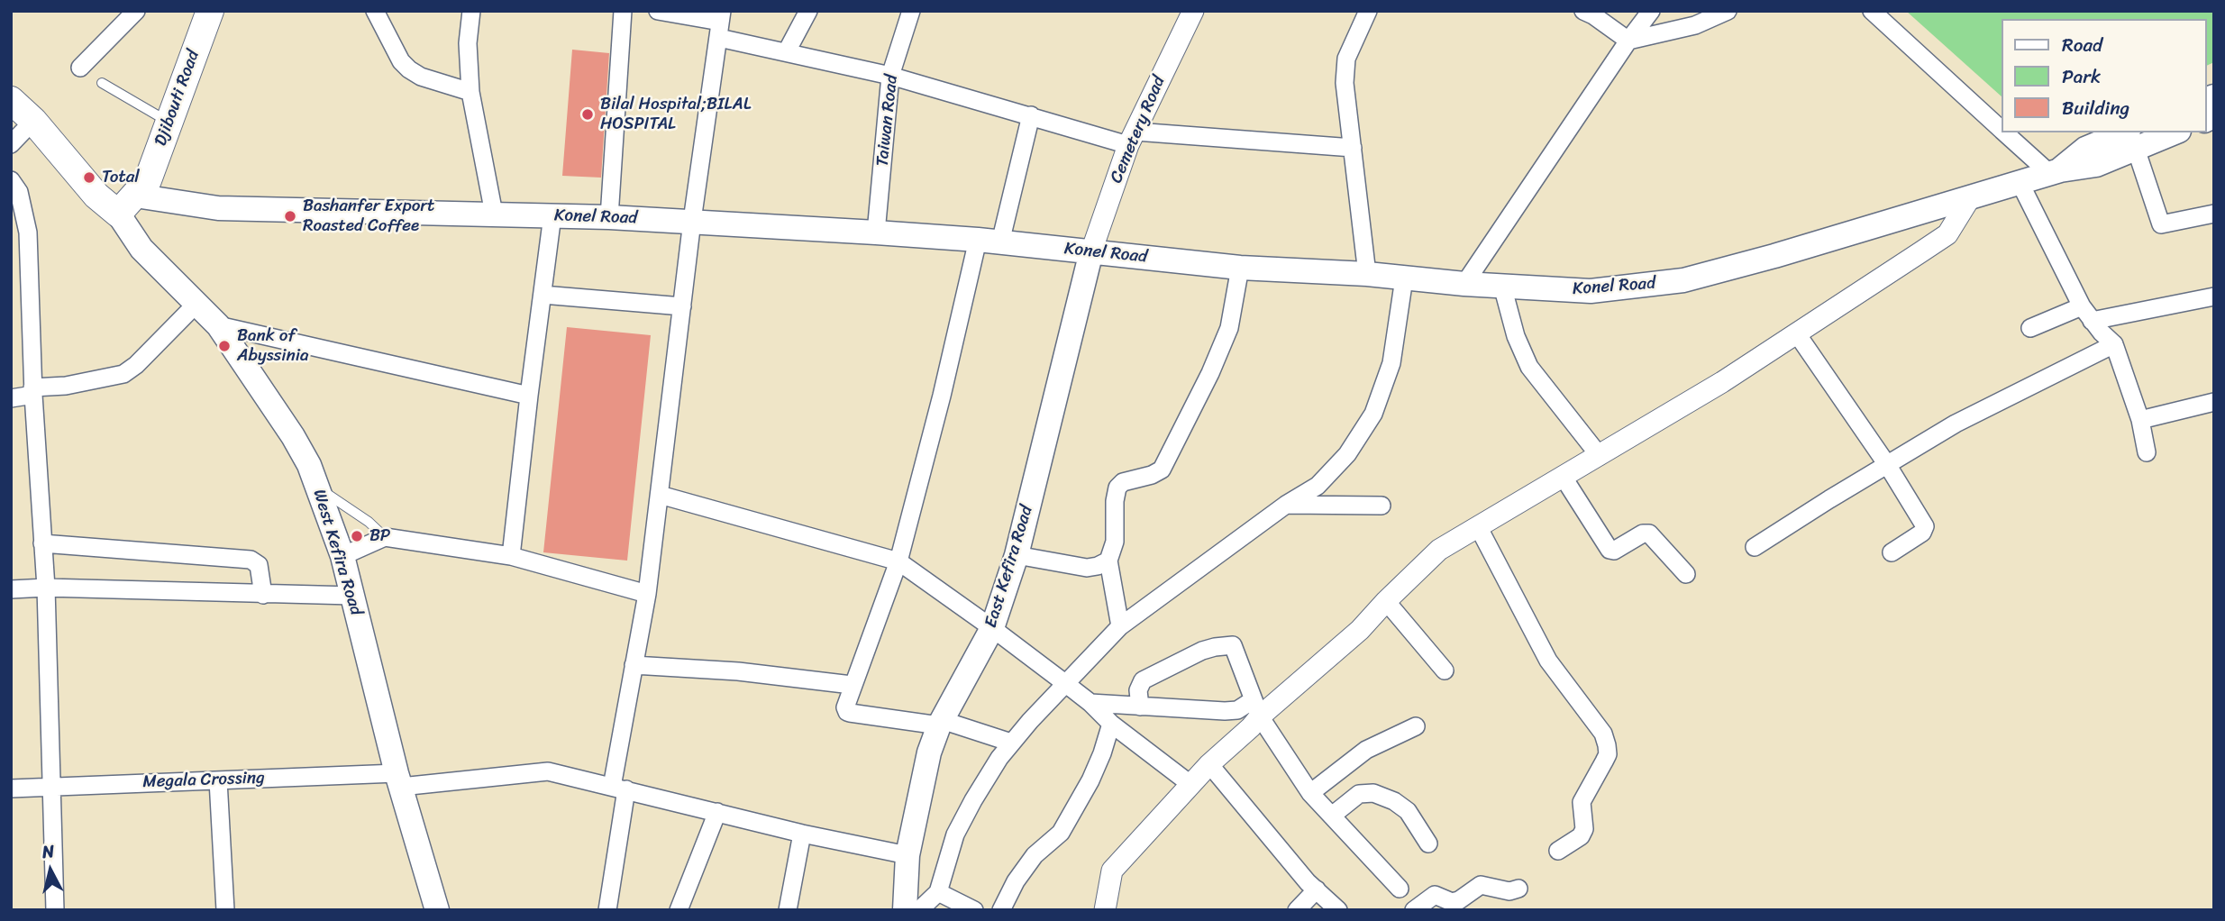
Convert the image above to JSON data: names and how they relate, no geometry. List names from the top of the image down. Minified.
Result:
{"streets":{"main road":["Djibouti Road","Konel Road","West Kefira Road","East Kefira Road"],"street":["Taiwan Road","Cemetery Road","Megala Crossing"]},"crossings":[["Djibouti Road","Konel Road"],["Djibouti Road","West Kefira Road"],["Taiwan Road","Konel Road"],["Cemetery Road","Konel Road"],["Cemetery Road","East Kefira Road"],["Konel Road","West Kefira Road"],["Konel Road","East Kefira Road"],["West Kefira Road","Megala Crossing"],["East Kefira Road","Megala Crossing"]],"places":["Bilal Hospital;BILAL HOSPITAL","Total","Bashanfer Export Roasted Coffee","Bank of Abyssinia","BP"],"legend":["Road","Park","Building"],"north":"top"}
